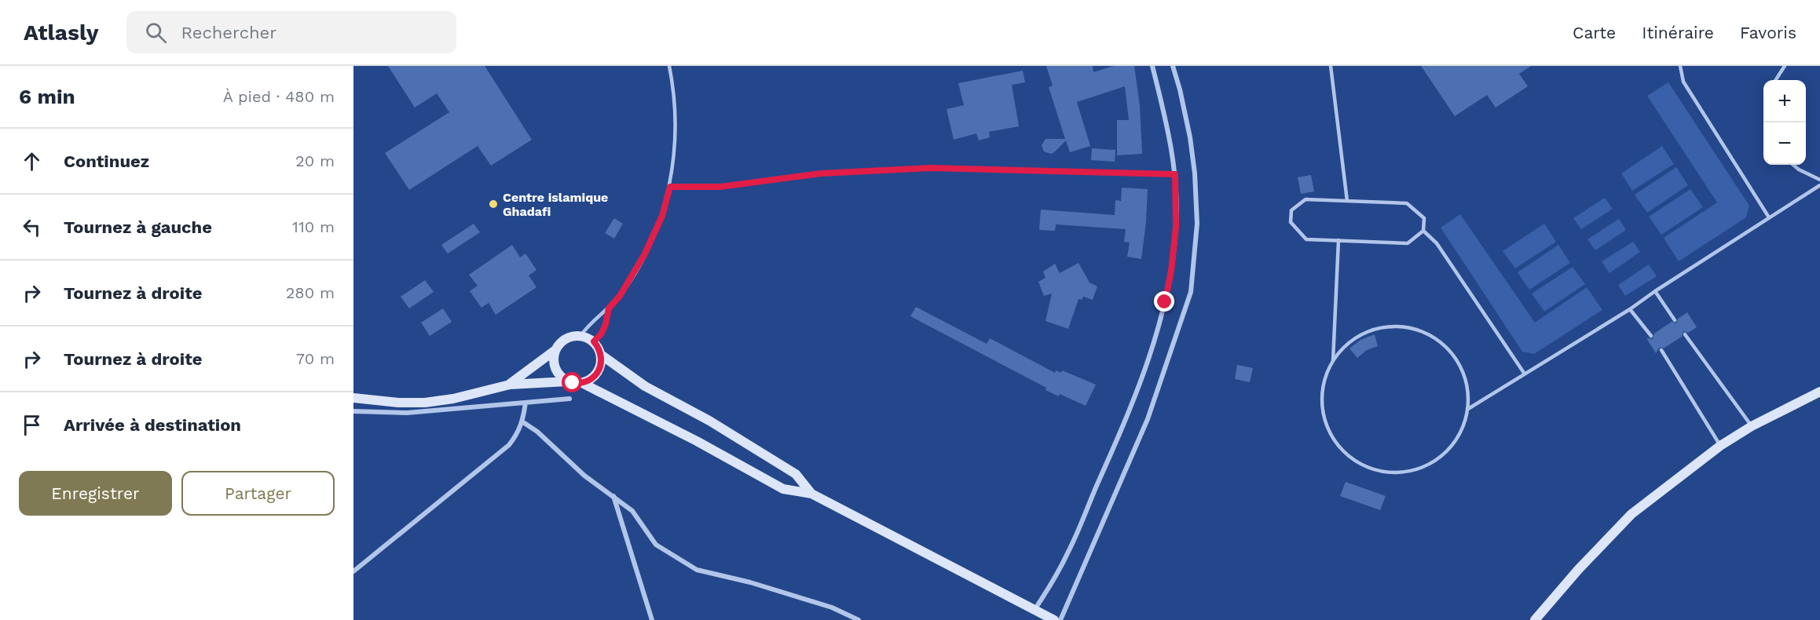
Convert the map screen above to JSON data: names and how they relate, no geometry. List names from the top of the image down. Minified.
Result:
{"places":["Centre islamique Ghadafi"],"page":{"header":"Atlasly","search":"Rechercher","nav":["Carte","Itinéraire","Favoris"],"heading":["6 min","À pied · 480 m"],"map_buttons":["+","−"],"list":[["Continuez","20 m"],["Tournez à gauche","110 m"],["Tournez à droite","280 m"],["Tournez à droite","70 m"],"Arrivée à destination"],"buttons":["Enregistrer","Partager"]}}
